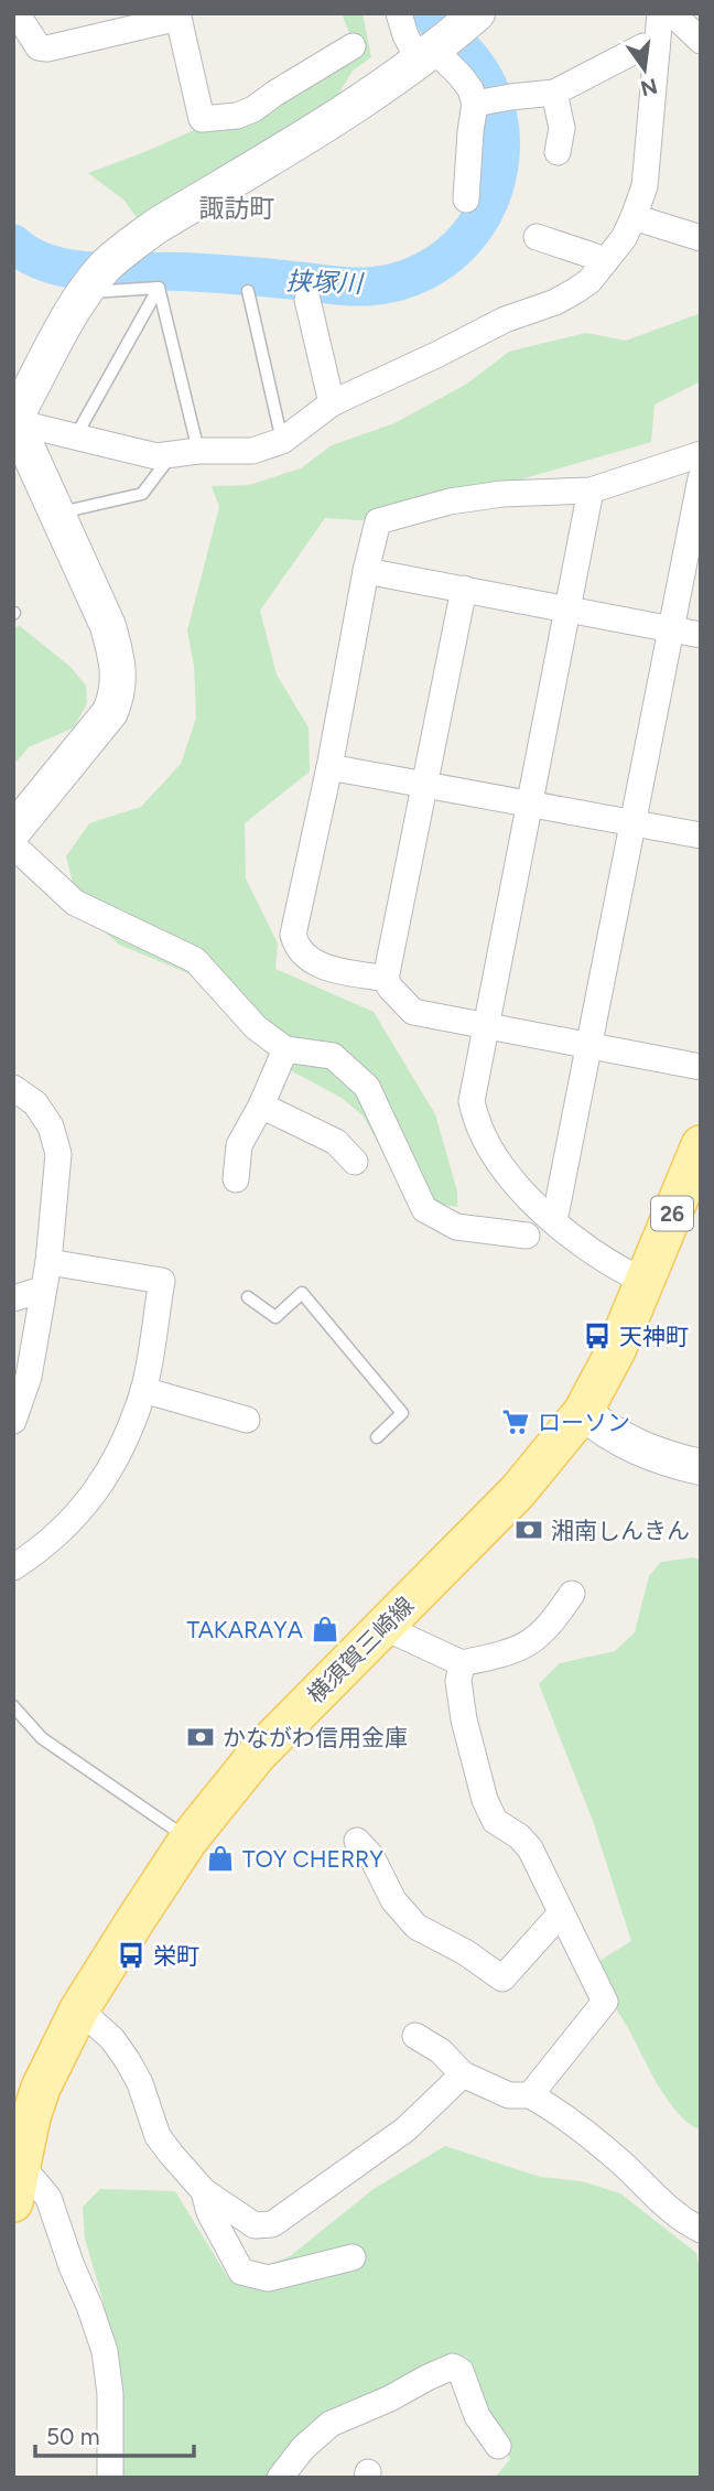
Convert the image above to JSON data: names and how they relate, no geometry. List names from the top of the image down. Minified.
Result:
{"streets":{"main road":["26","横須賀三崎線"]},"districts":["諏訪町"],"water":["挟塚川"],"places":{"bus stop":["天神町","栄町"],"supermarket":["ローソン"],"bank":["湘南しんきん","かながわ信用金庫"],"shop":["TAKARAYA","TOY CHERRY"]},"scale_bar":"50 m","north":"bottom"}
